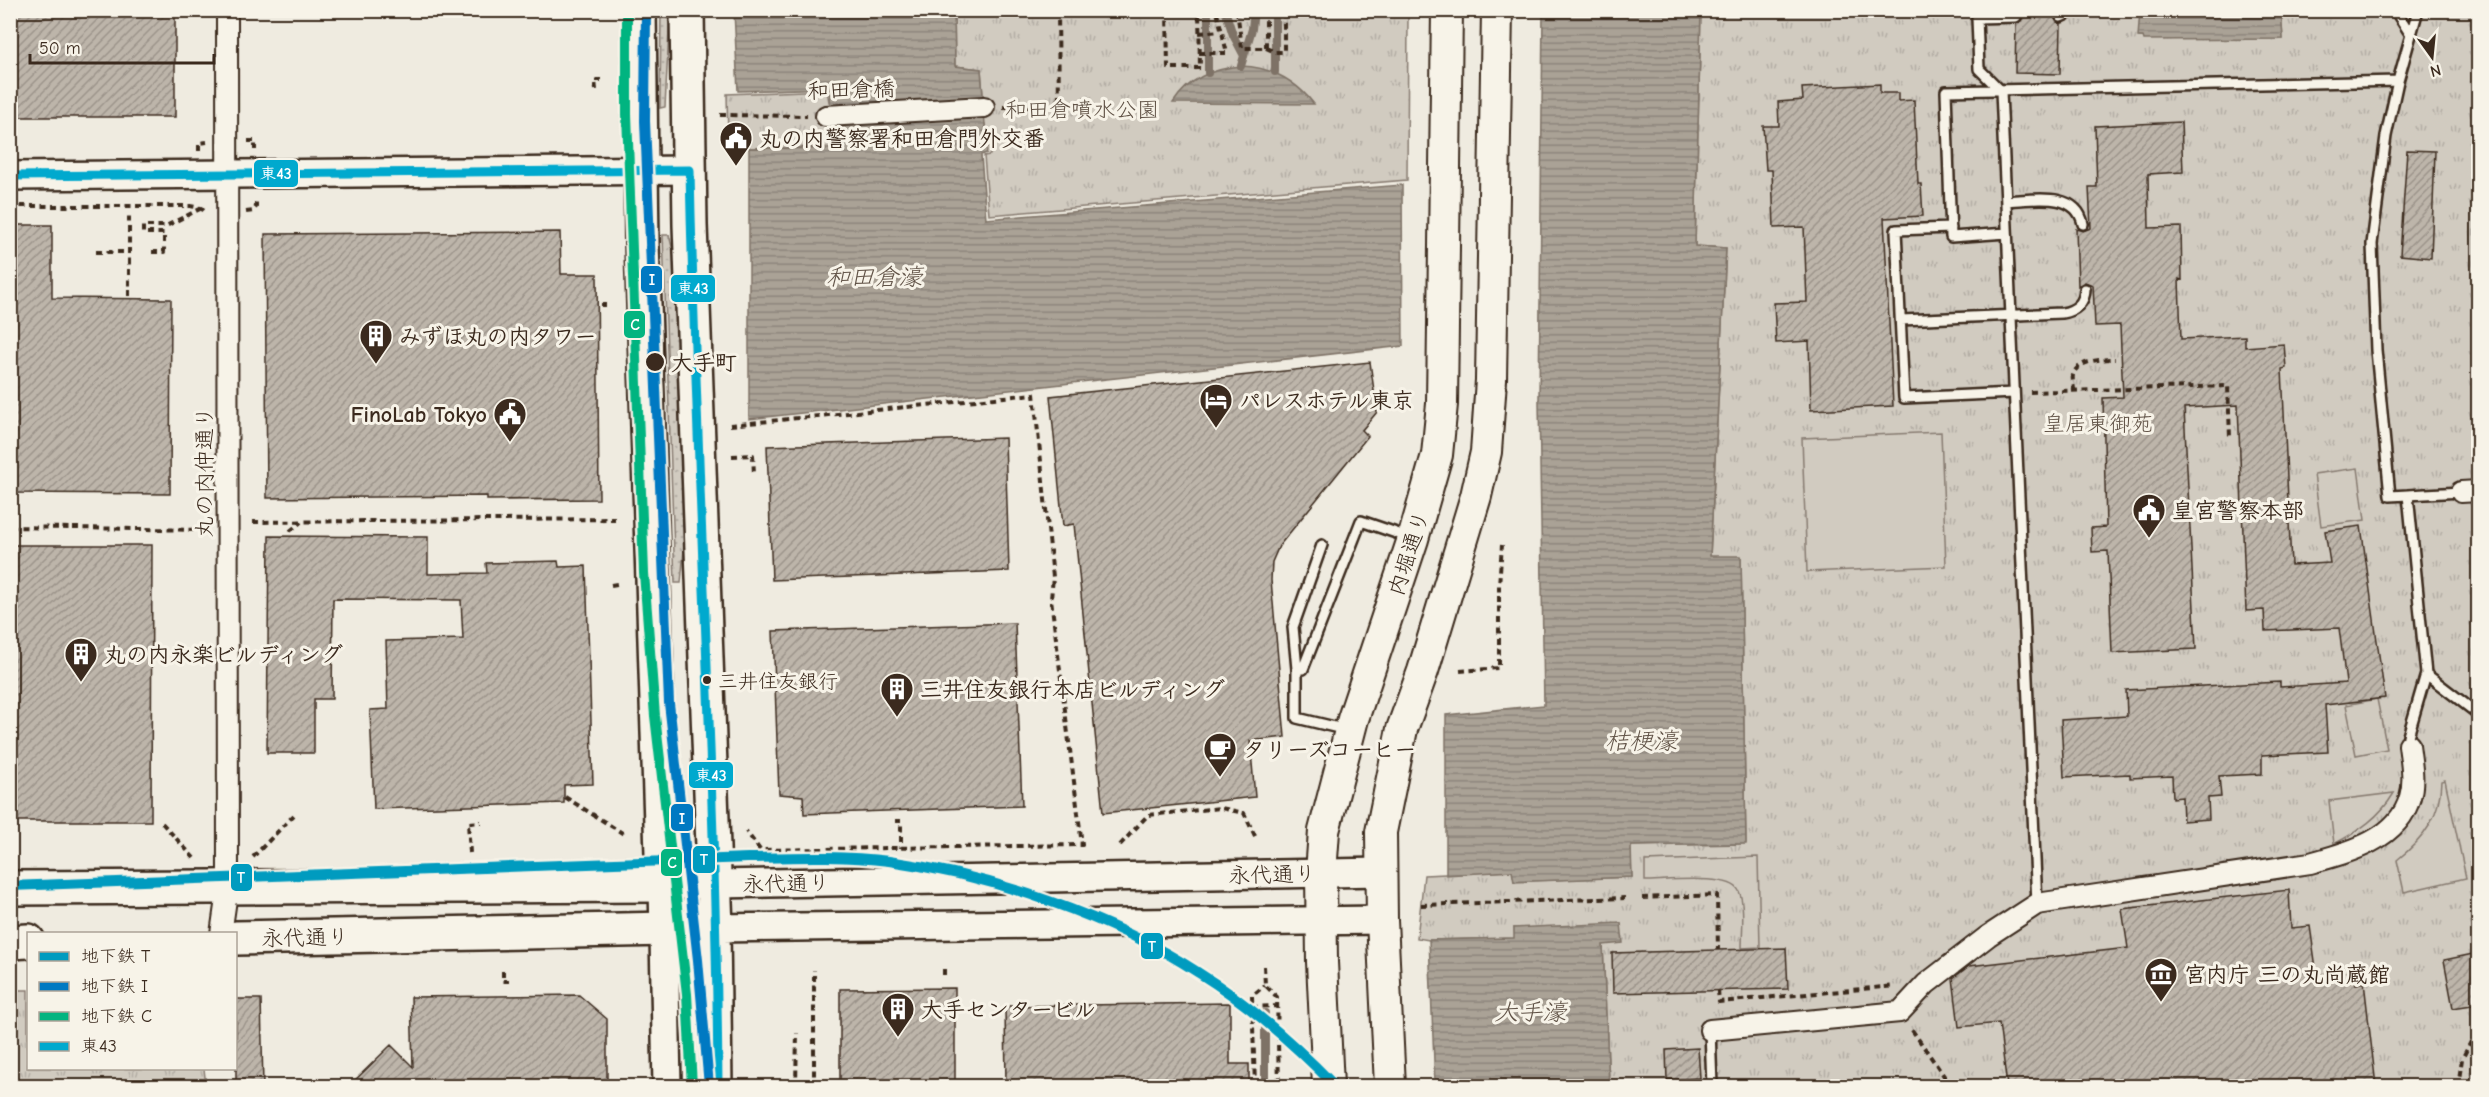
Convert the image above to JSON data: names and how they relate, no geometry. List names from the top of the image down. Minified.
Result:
{"streets":{"highway":["永代通り"],"main road":["内堀通り"],"street":["和田倉橋","丸の内仲通り"]},"crossings":[["丸の内仲通り","永代通り"],["内堀通り","永代通り"]],"water":["和田倉濠","桔梗濠","大手濠"],"parks":["和田倉噴水公園","皇居東御苑"],"places":{"public building":["丸の内警察署和田倉門外交番","FinoLab Tokyo","皇宮警察本部"],"other":["大手町","三井住友銀行"],"building":["みずほ丸の内タワー","丸の内永楽ビルディング","三井住友銀行本店ビルディング","大手センタービル"],"hotel":["パレスホテル東京"],"cafe":["タリーズコーヒー"],"museum":["宮内庁 三の丸尚蔵館"]},"lines":["metro line I","metro line C","transit line 東43","metro line T"],"legend":["地下鉄 T","地下鉄 I","地下鉄 C","東43"],"scale_bar":"50 m","north":"bottom"}
